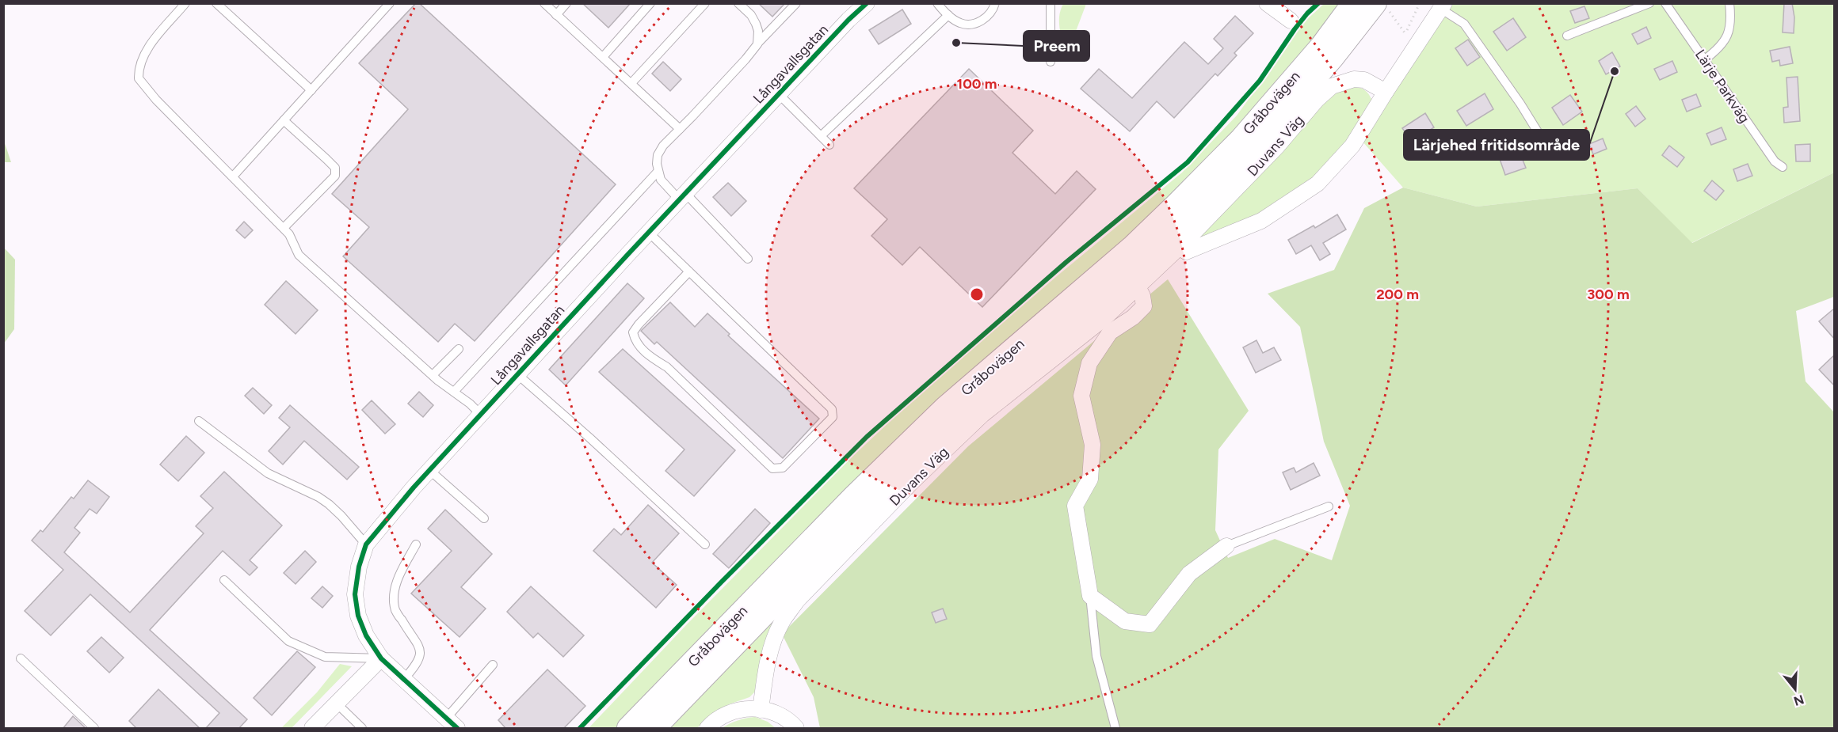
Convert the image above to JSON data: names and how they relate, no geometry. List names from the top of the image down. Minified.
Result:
{"streets":{"main road":["Gråbovägen"],"street":["Långavallsgatan","Duvans Väg"],"lane":["Lärje Parkväg"]},"places":["Preem","Lärjehed fritidsområde"],"north":"bottom","rings":["100 m","200 m","300 m"]}
